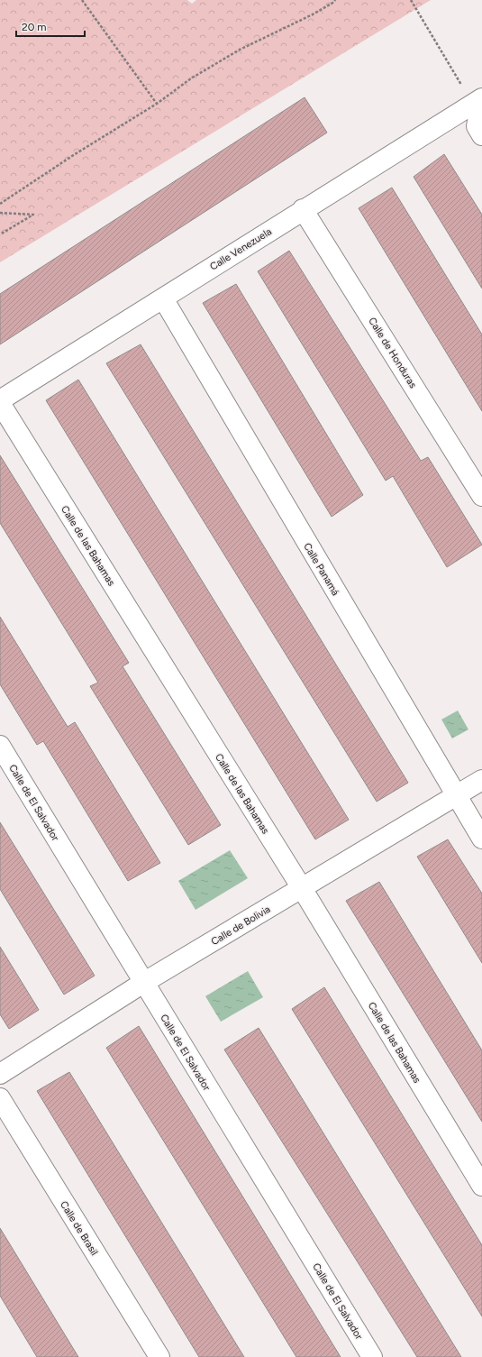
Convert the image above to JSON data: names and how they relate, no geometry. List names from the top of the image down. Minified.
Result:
{"streets":{"street":["Calle Venezuela","Calle de Honduras","Calle de las Bahamas","Calle Panamá","Calle de El Salvador","Calle de Bolivia","Calle de Brasil"]},"crossings":[["Calle Venezuela","Calle de Honduras"],["Calle Venezuela","Calle de las Bahamas"],["Calle Venezuela","Calle Panamá"],["Calle de las Bahamas","Calle de Bolivia"],["Calle Panamá","Calle de Bolivia"],["Calle de El Salvador","Calle de Bolivia"]],"scale_bar":"20 m"}
